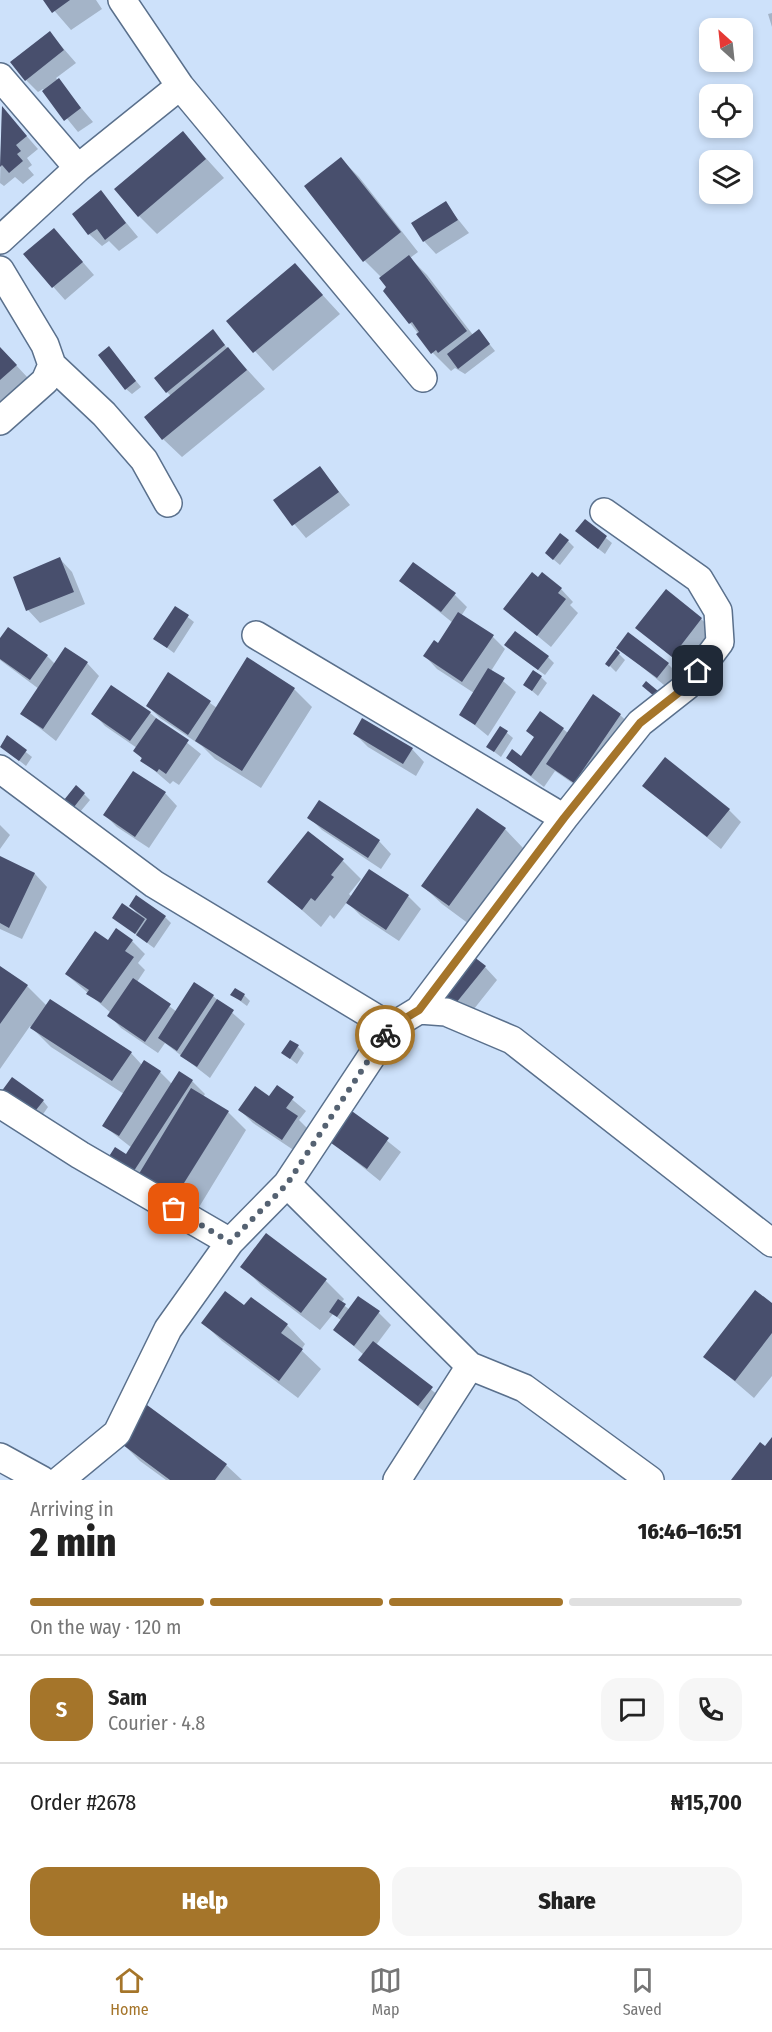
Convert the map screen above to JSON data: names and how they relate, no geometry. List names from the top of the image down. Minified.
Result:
{"north":"top left","page":{"heading":["2 min","Arriving in","16:46–16:51"],"panel":["Sam","Courier · 4.8","Order #2678","₦15,700"],"bar":"On the way · 120 m","round":"S","buttons":["Help","Share"],"tabs":["Home","Map","Saved"]}}
